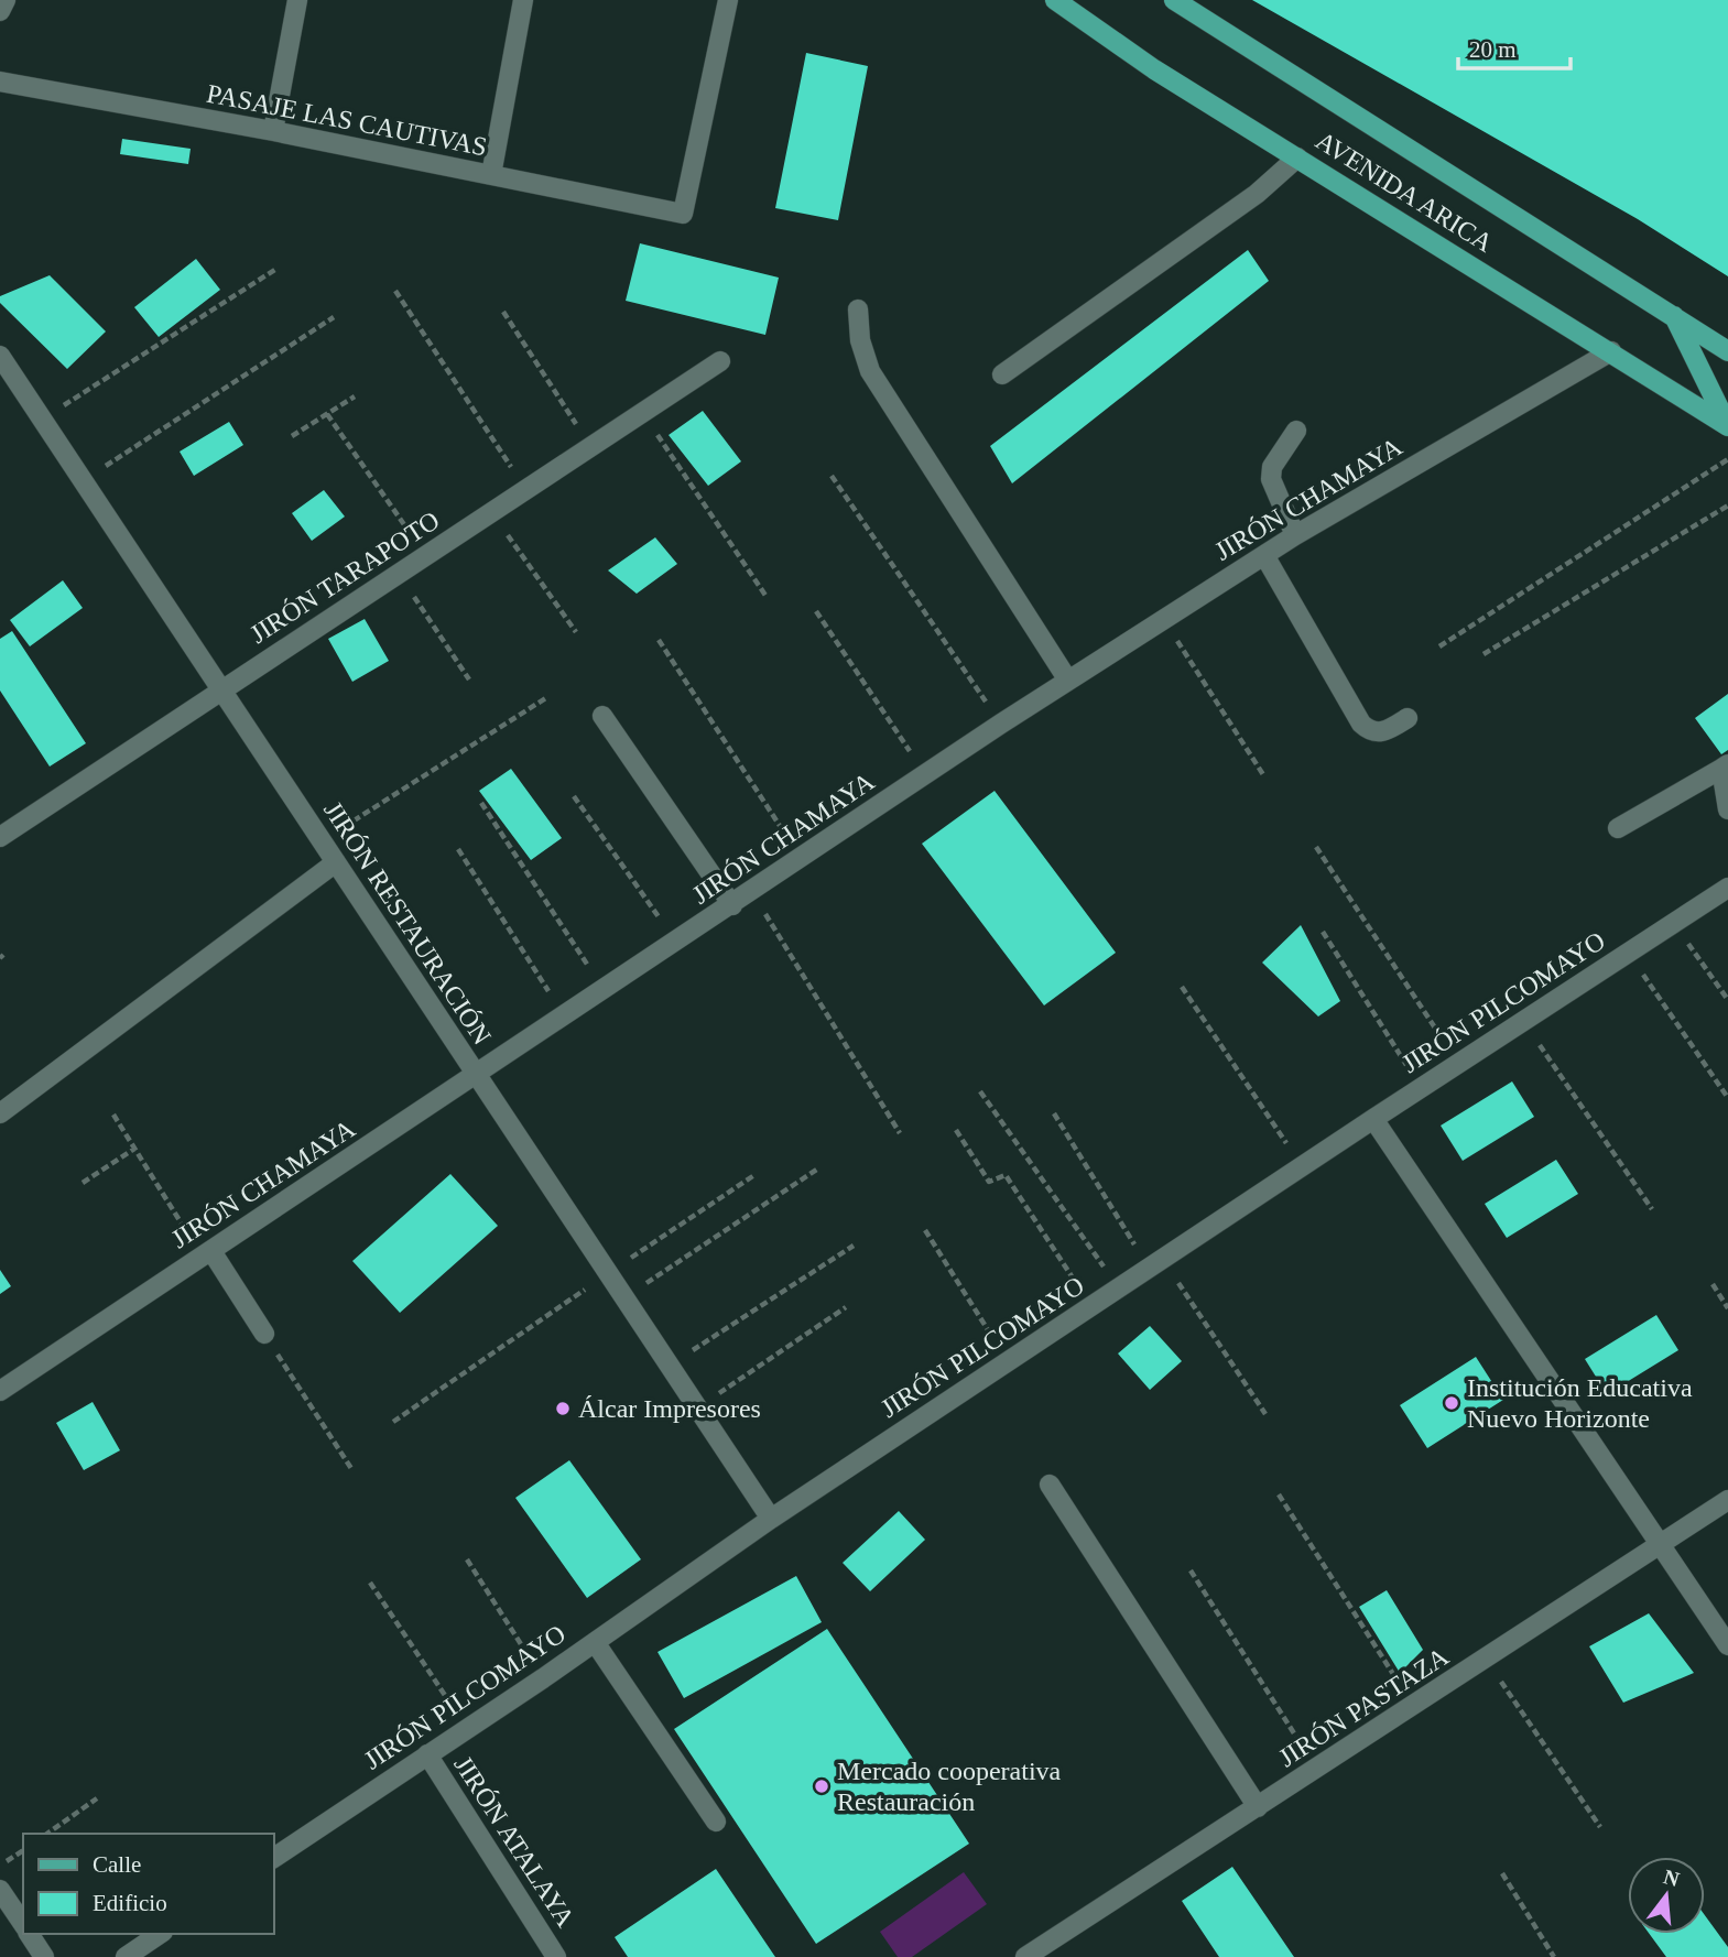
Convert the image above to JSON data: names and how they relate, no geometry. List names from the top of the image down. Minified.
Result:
{"streets":{"main road":["AVENIDA ARICA"],"street":["PASAJE LAS CAUTIVAS","JIRÓN CHAMAYA","JIRÓN TARAPOTO","JIRÓN RESTAURACIÓN","JIRÓN PILCOMAYO","JIRÓN PASTAZA","JIRÓN ATALAYA"]},"crossings":[["AVENIDA ARICA","JIRÓN CHAMAYA"],["JIRÓN CHAMAYA","JIRÓN RESTAURACIÓN"],["JIRÓN TARAPOTO","JIRÓN RESTAURACIÓN"],["JIRÓN RESTAURACIÓN","JIRÓN PILCOMAYO"],["JIRÓN PILCOMAYO","JIRÓN ATALAYA"]],"places":["Institución Educativa Nuevo Horizonte","Álcar Impresores","Mercado cooperativa Restauración"],"legend":["Calle","Edificio"],"scale_bar":"20 m","north":"top"}
